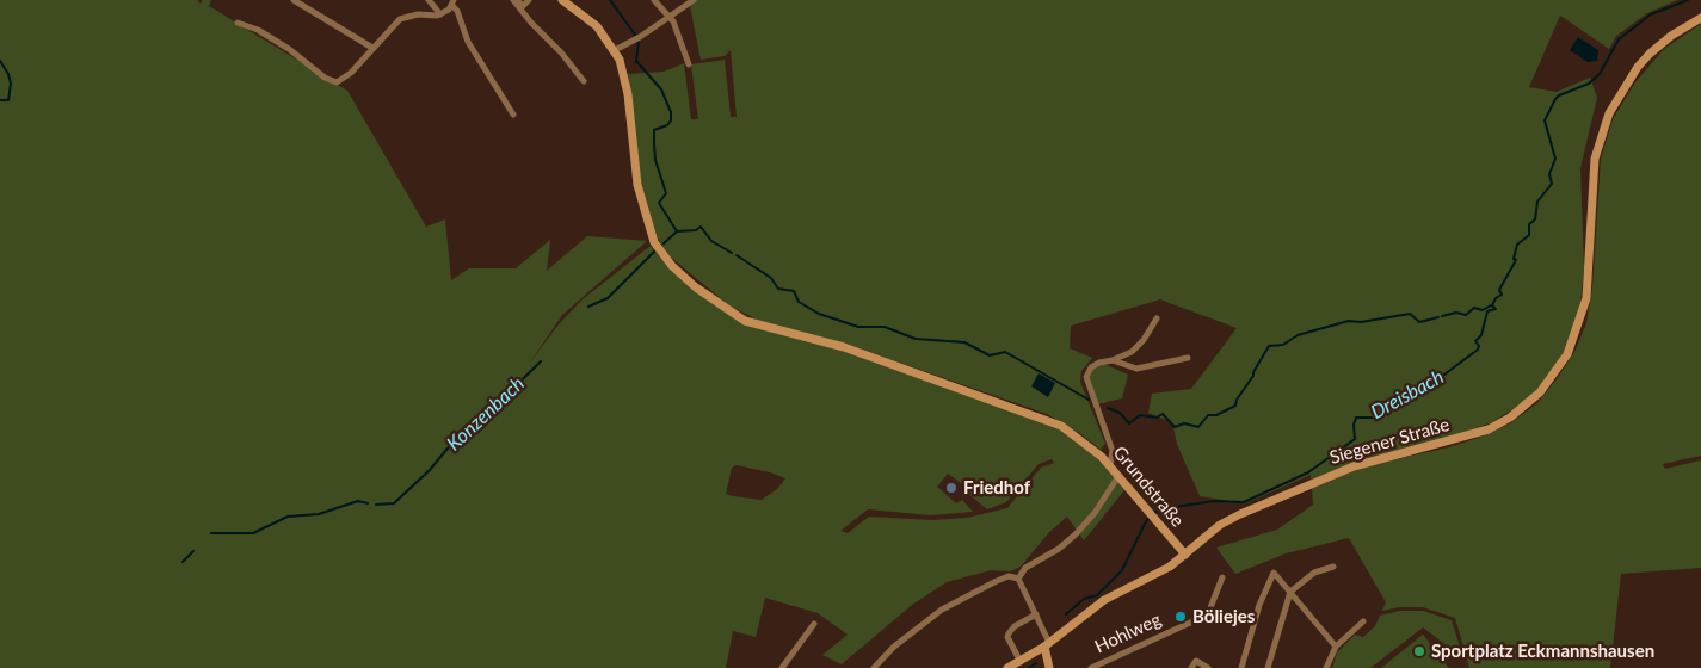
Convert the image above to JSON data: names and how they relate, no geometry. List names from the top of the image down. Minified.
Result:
{"streets":{"main road":["Siegener Straße","Grundstraße"],"street":["Hohlweg"]},"crossings":[["Siegener Straße","Grundstraße"]],"water":["Dreisbach","Konzenbach"],"places":["Friedhof","Böliejes","Sportplatz Eckmannshausen"]}
